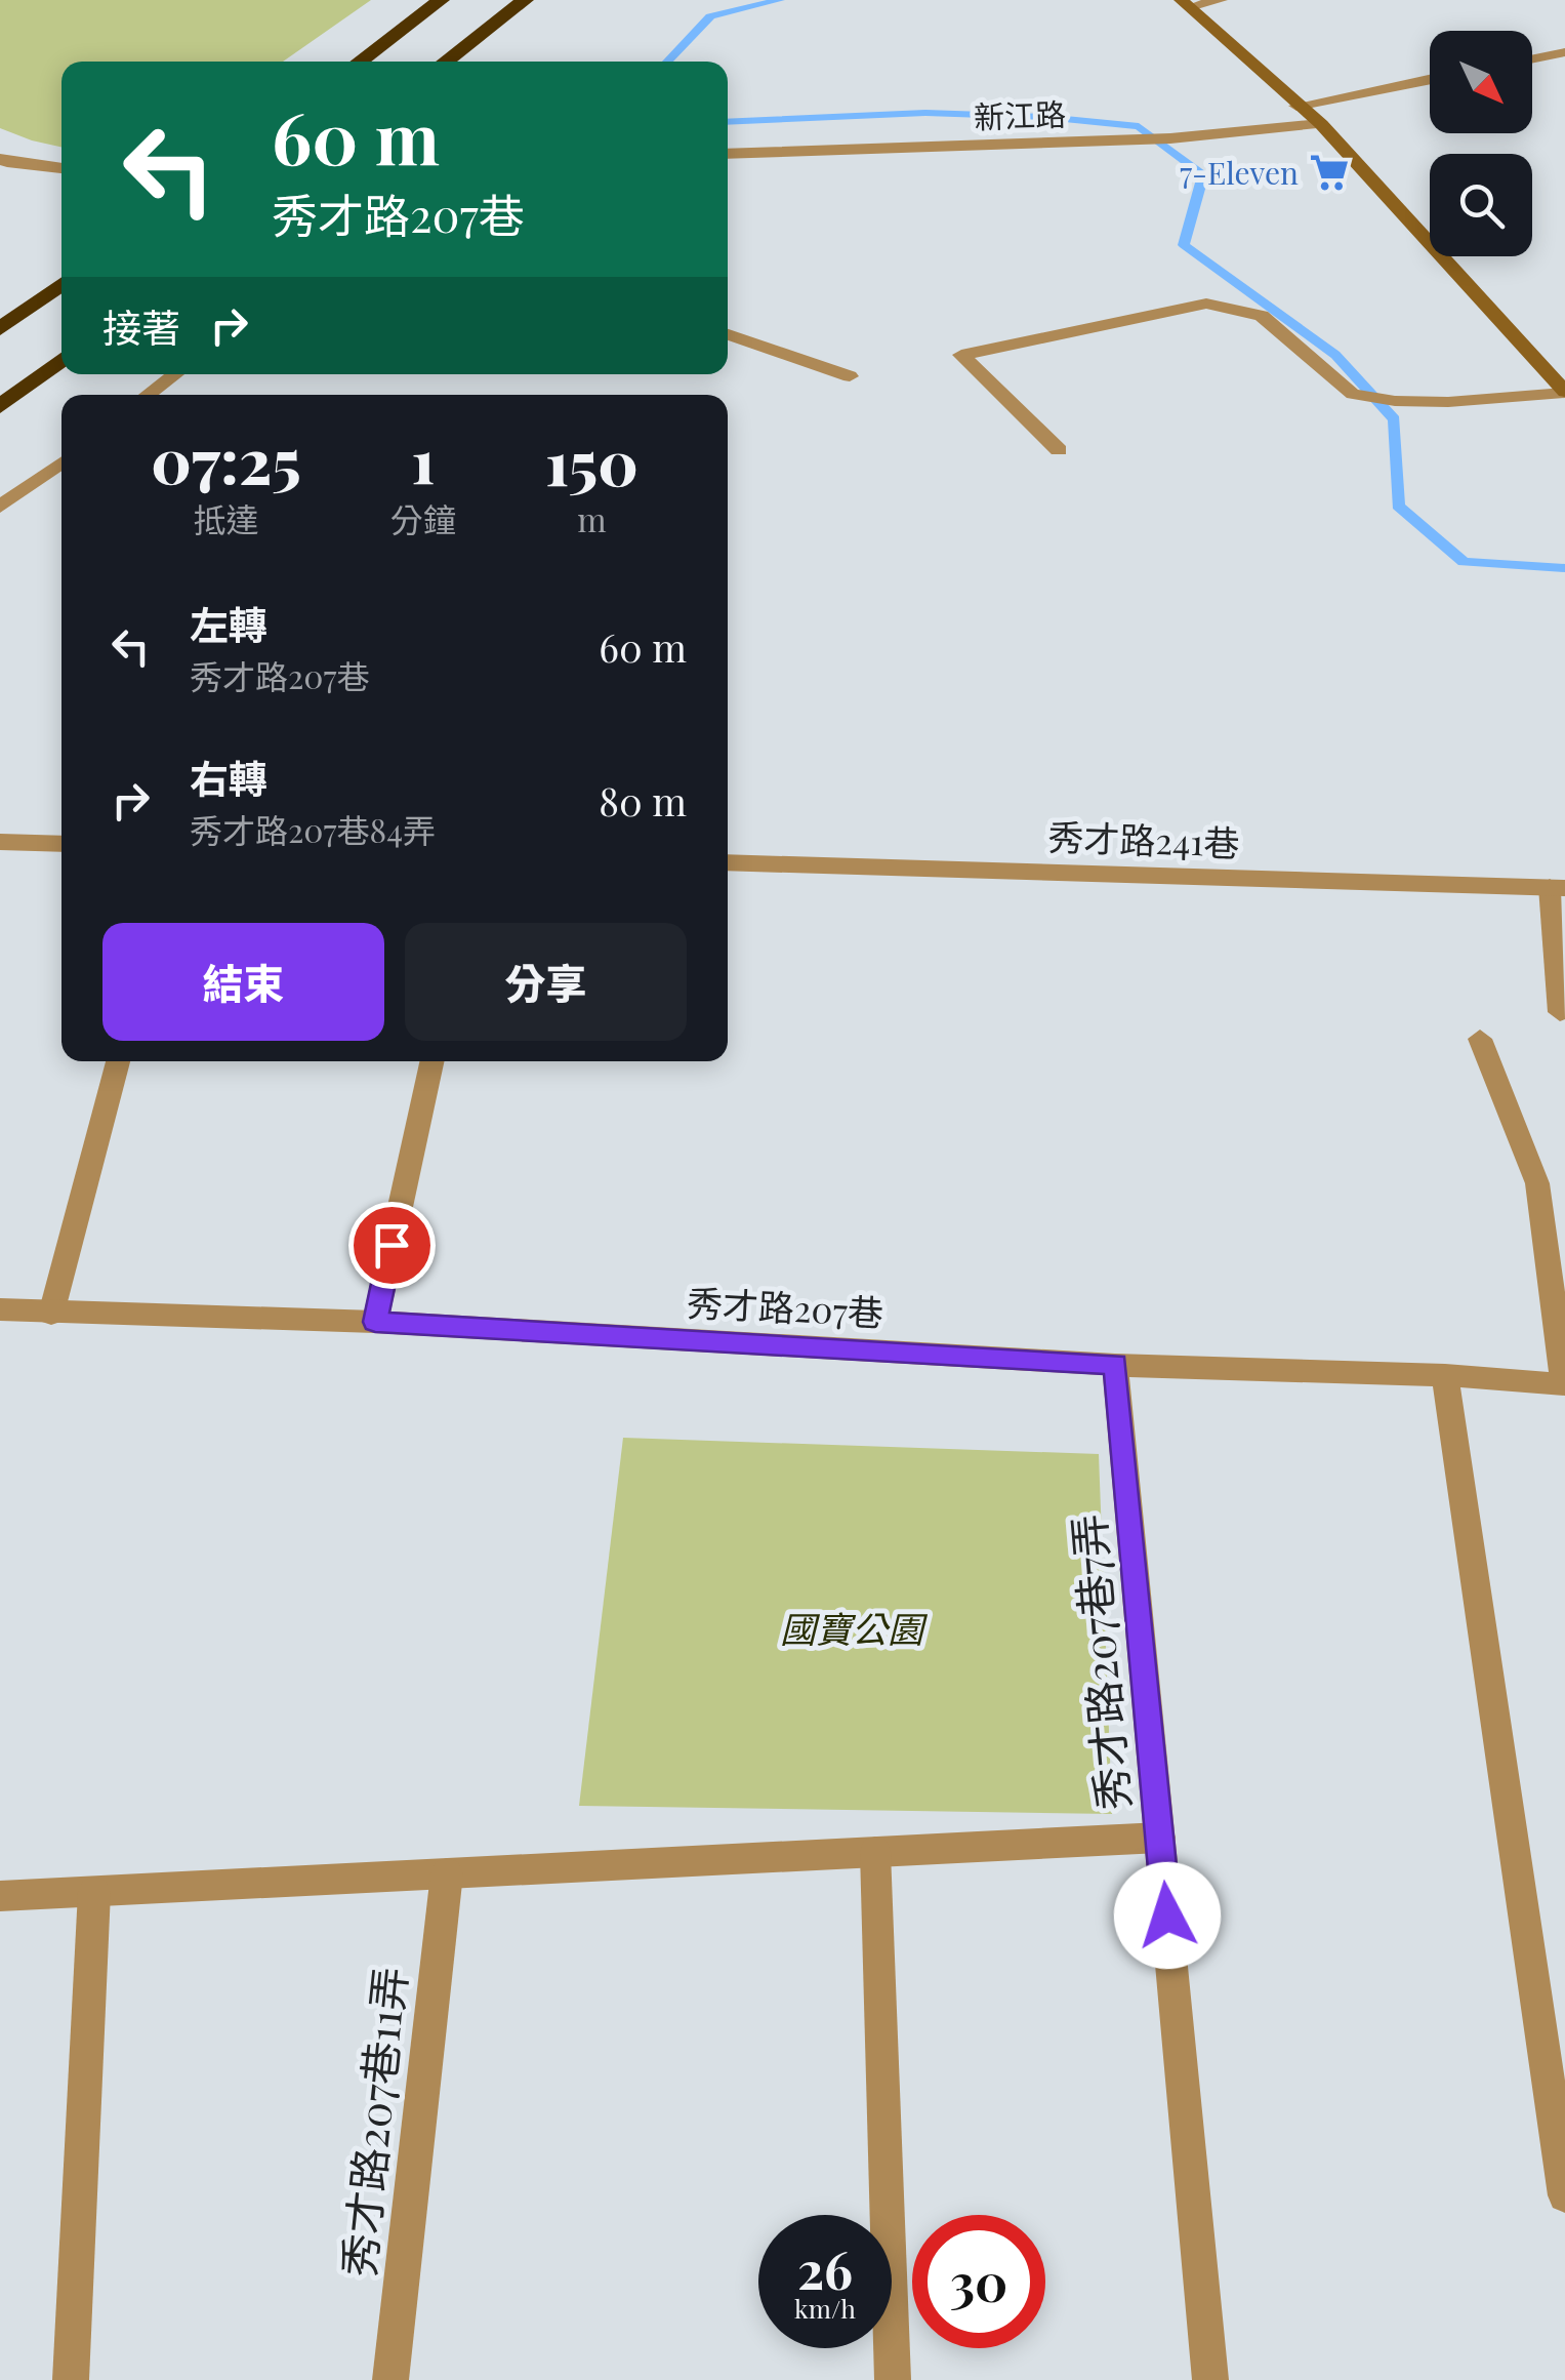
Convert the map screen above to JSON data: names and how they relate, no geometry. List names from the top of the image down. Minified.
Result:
{"streets":{"street":["新江路","秀才路241巷","秀才路207巷","秀才路207巷7弄","秀才路207巷11弄"]},"crossings":[["秀才路207巷","秀才路207巷7弄"]],"parks":["國寶公園"],"places":{"supermarket":["7-Eleven"]},"north":"bottom right","page":{"turn":["60 m","秀才路207巷"],"then":"接著","eta":["07:25","抵達","1","分鐘","150","m"],"list":[{"name":"左轉","note":"秀才路207巷","value":"60 m"},{"name":"右轉","note":"秀才路207巷84弄","value":"80 m"}],"buttons":["結束","分享"],"speed":"26 km/h","limit":"30"}}
